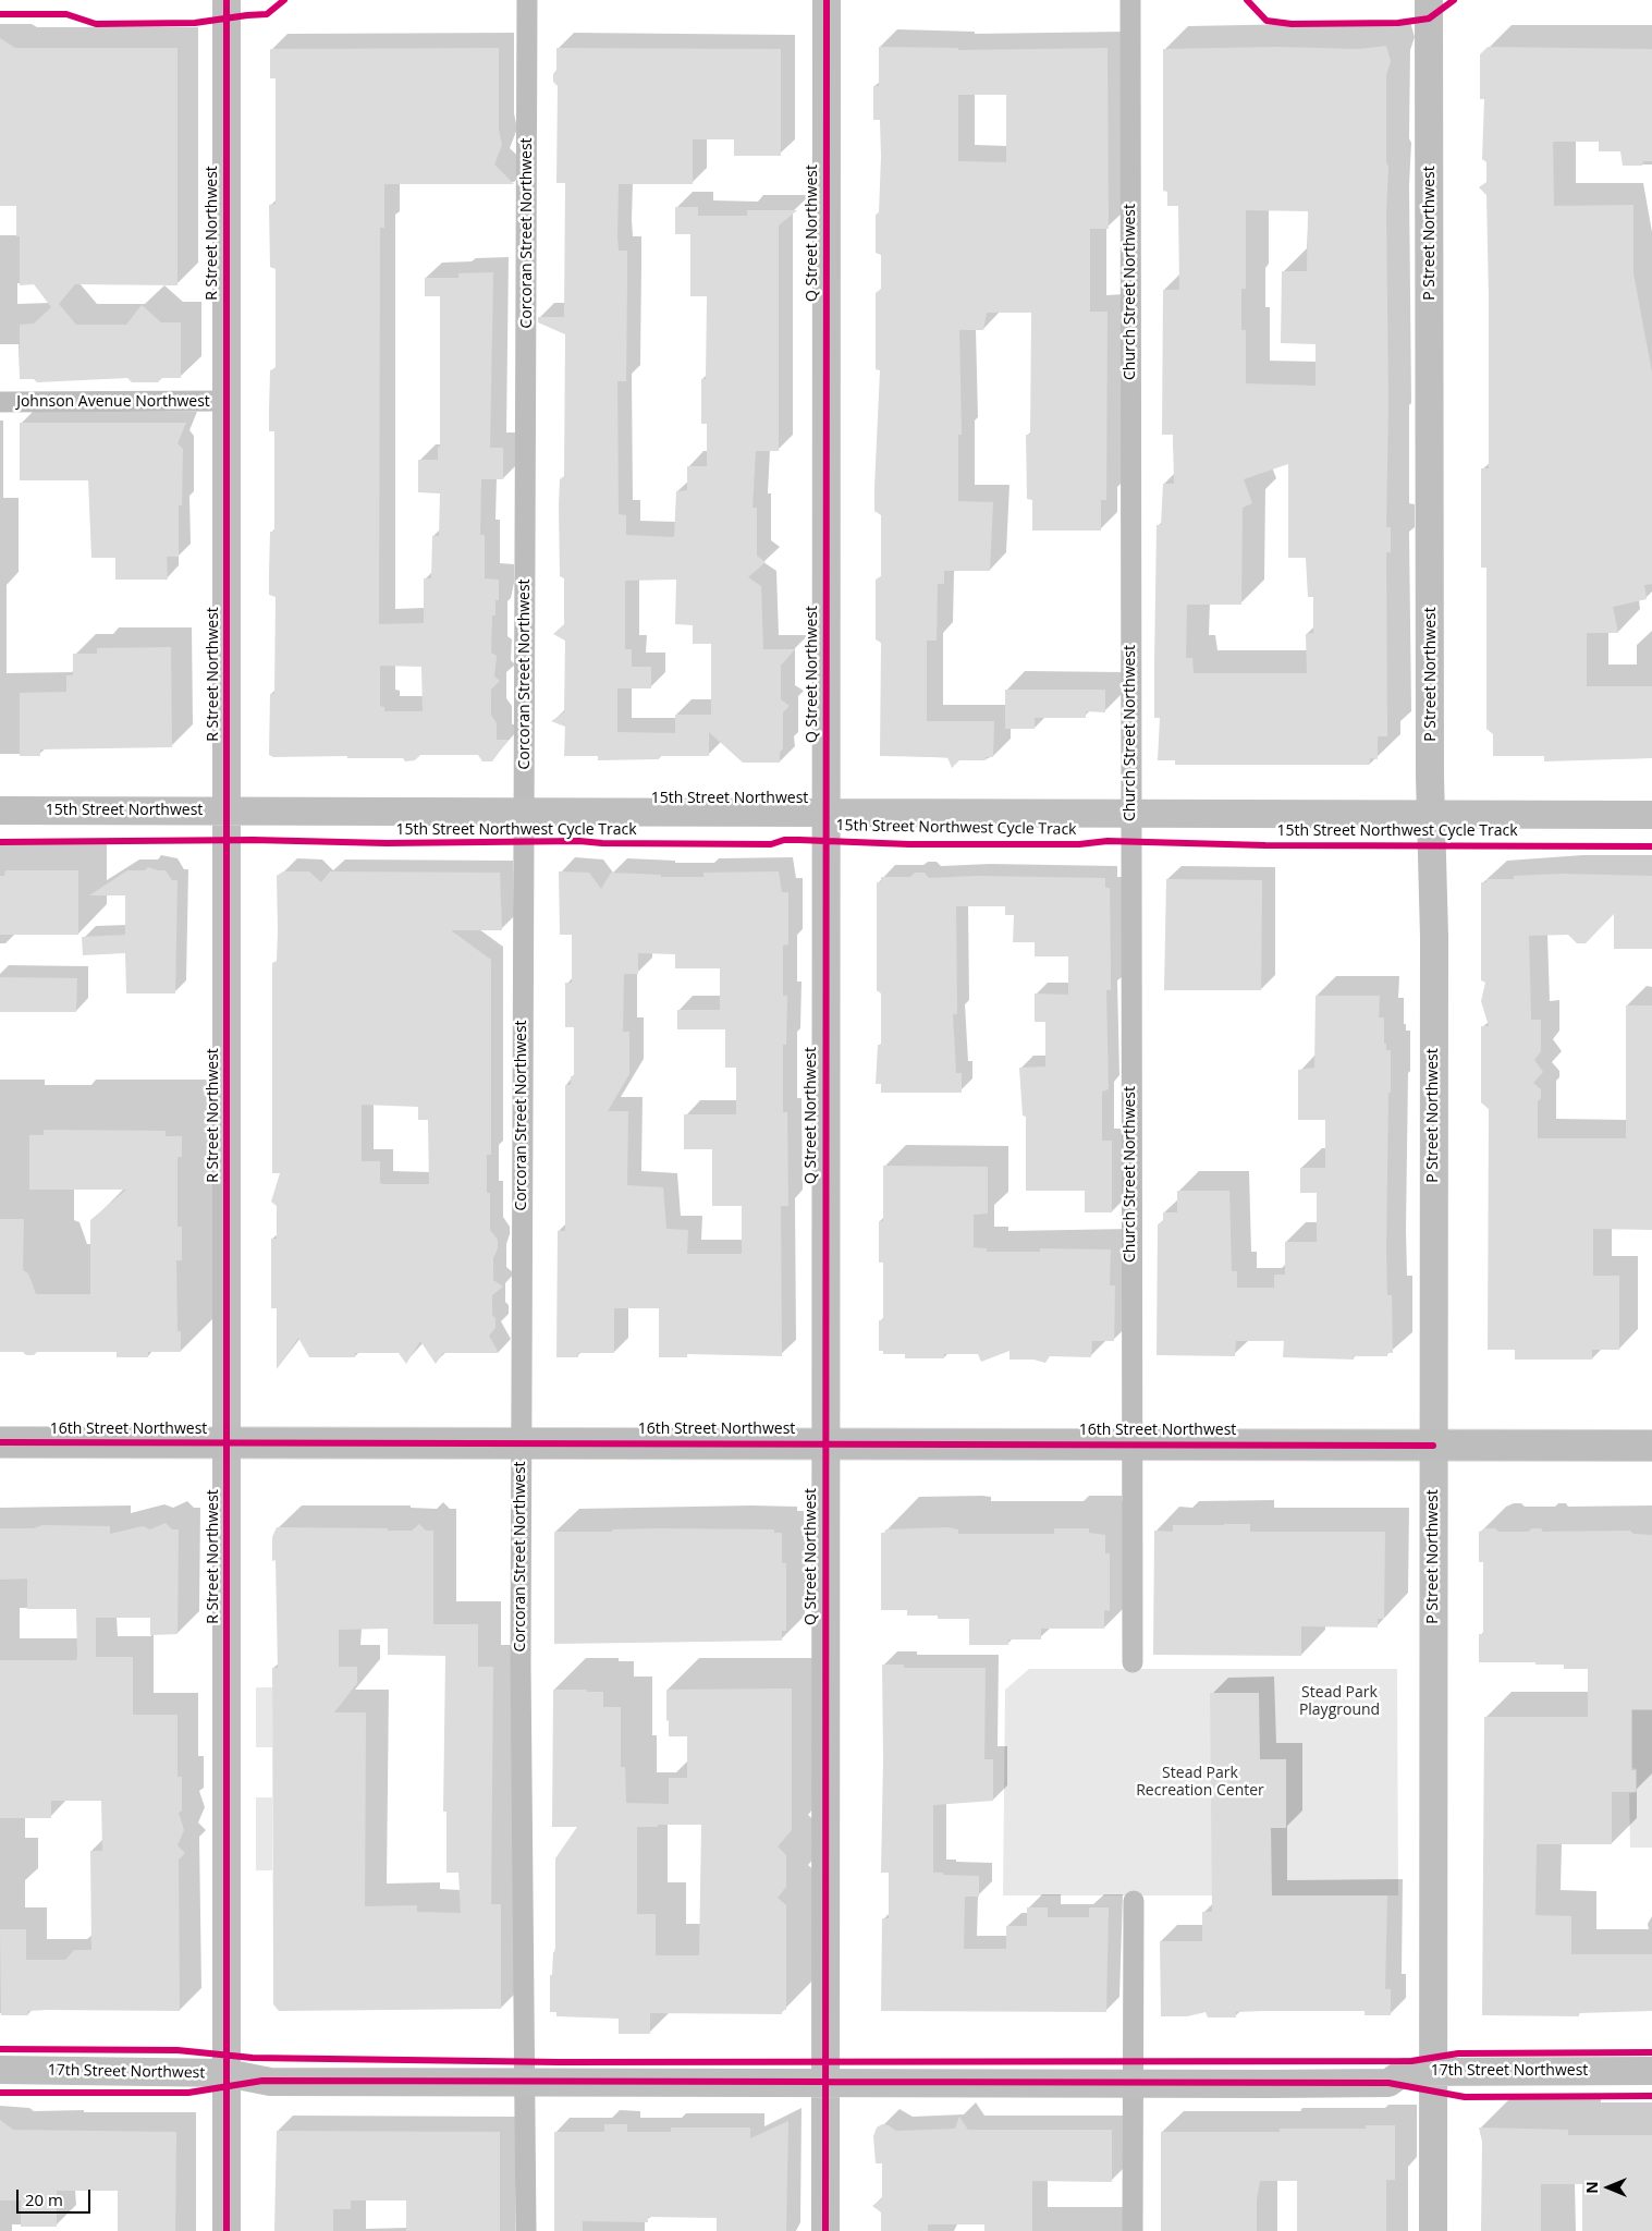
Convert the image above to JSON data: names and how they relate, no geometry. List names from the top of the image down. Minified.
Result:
{"streets":{"main road":["R Street Northwest","Q Street Northwest","P Street Northwest","15th Street Northwest","16th Street Northwest","17th Street Northwest"],"street":["Corcoran Street Northwest","Church Street Northwest","Johnson Avenue Northwest"],"cycle path":["15th Street Northwest Cycle Track"]},"crossings":[["R Street Northwest","Johnson Avenue Northwest"],["R Street Northwest","15th Street Northwest"],["R Street Northwest","16th Street Northwest"],["R Street Northwest","17th Street Northwest"],["Corcoran Street Northwest","15th Street Northwest"],["Corcoran Street Northwest","16th Street Northwest"],["Corcoran Street Northwest","17th Street Northwest"],["Q Street Northwest","15th Street Northwest"],["Q Street Northwest","16th Street Northwest"],["Q Street Northwest","17th Street Northwest"],["P Street Northwest","15th Street Northwest"],["P Street Northwest","16th Street Northwest"],["P Street Northwest","17th Street Northwest"],["Church Street Northwest","15th Street Northwest"],["Church Street Northwest","16th Street Northwest"]],"parks":["Stead Park Playground","Stead Park Recreation Center"],"scale_bar":"20 m","north":"left"}
